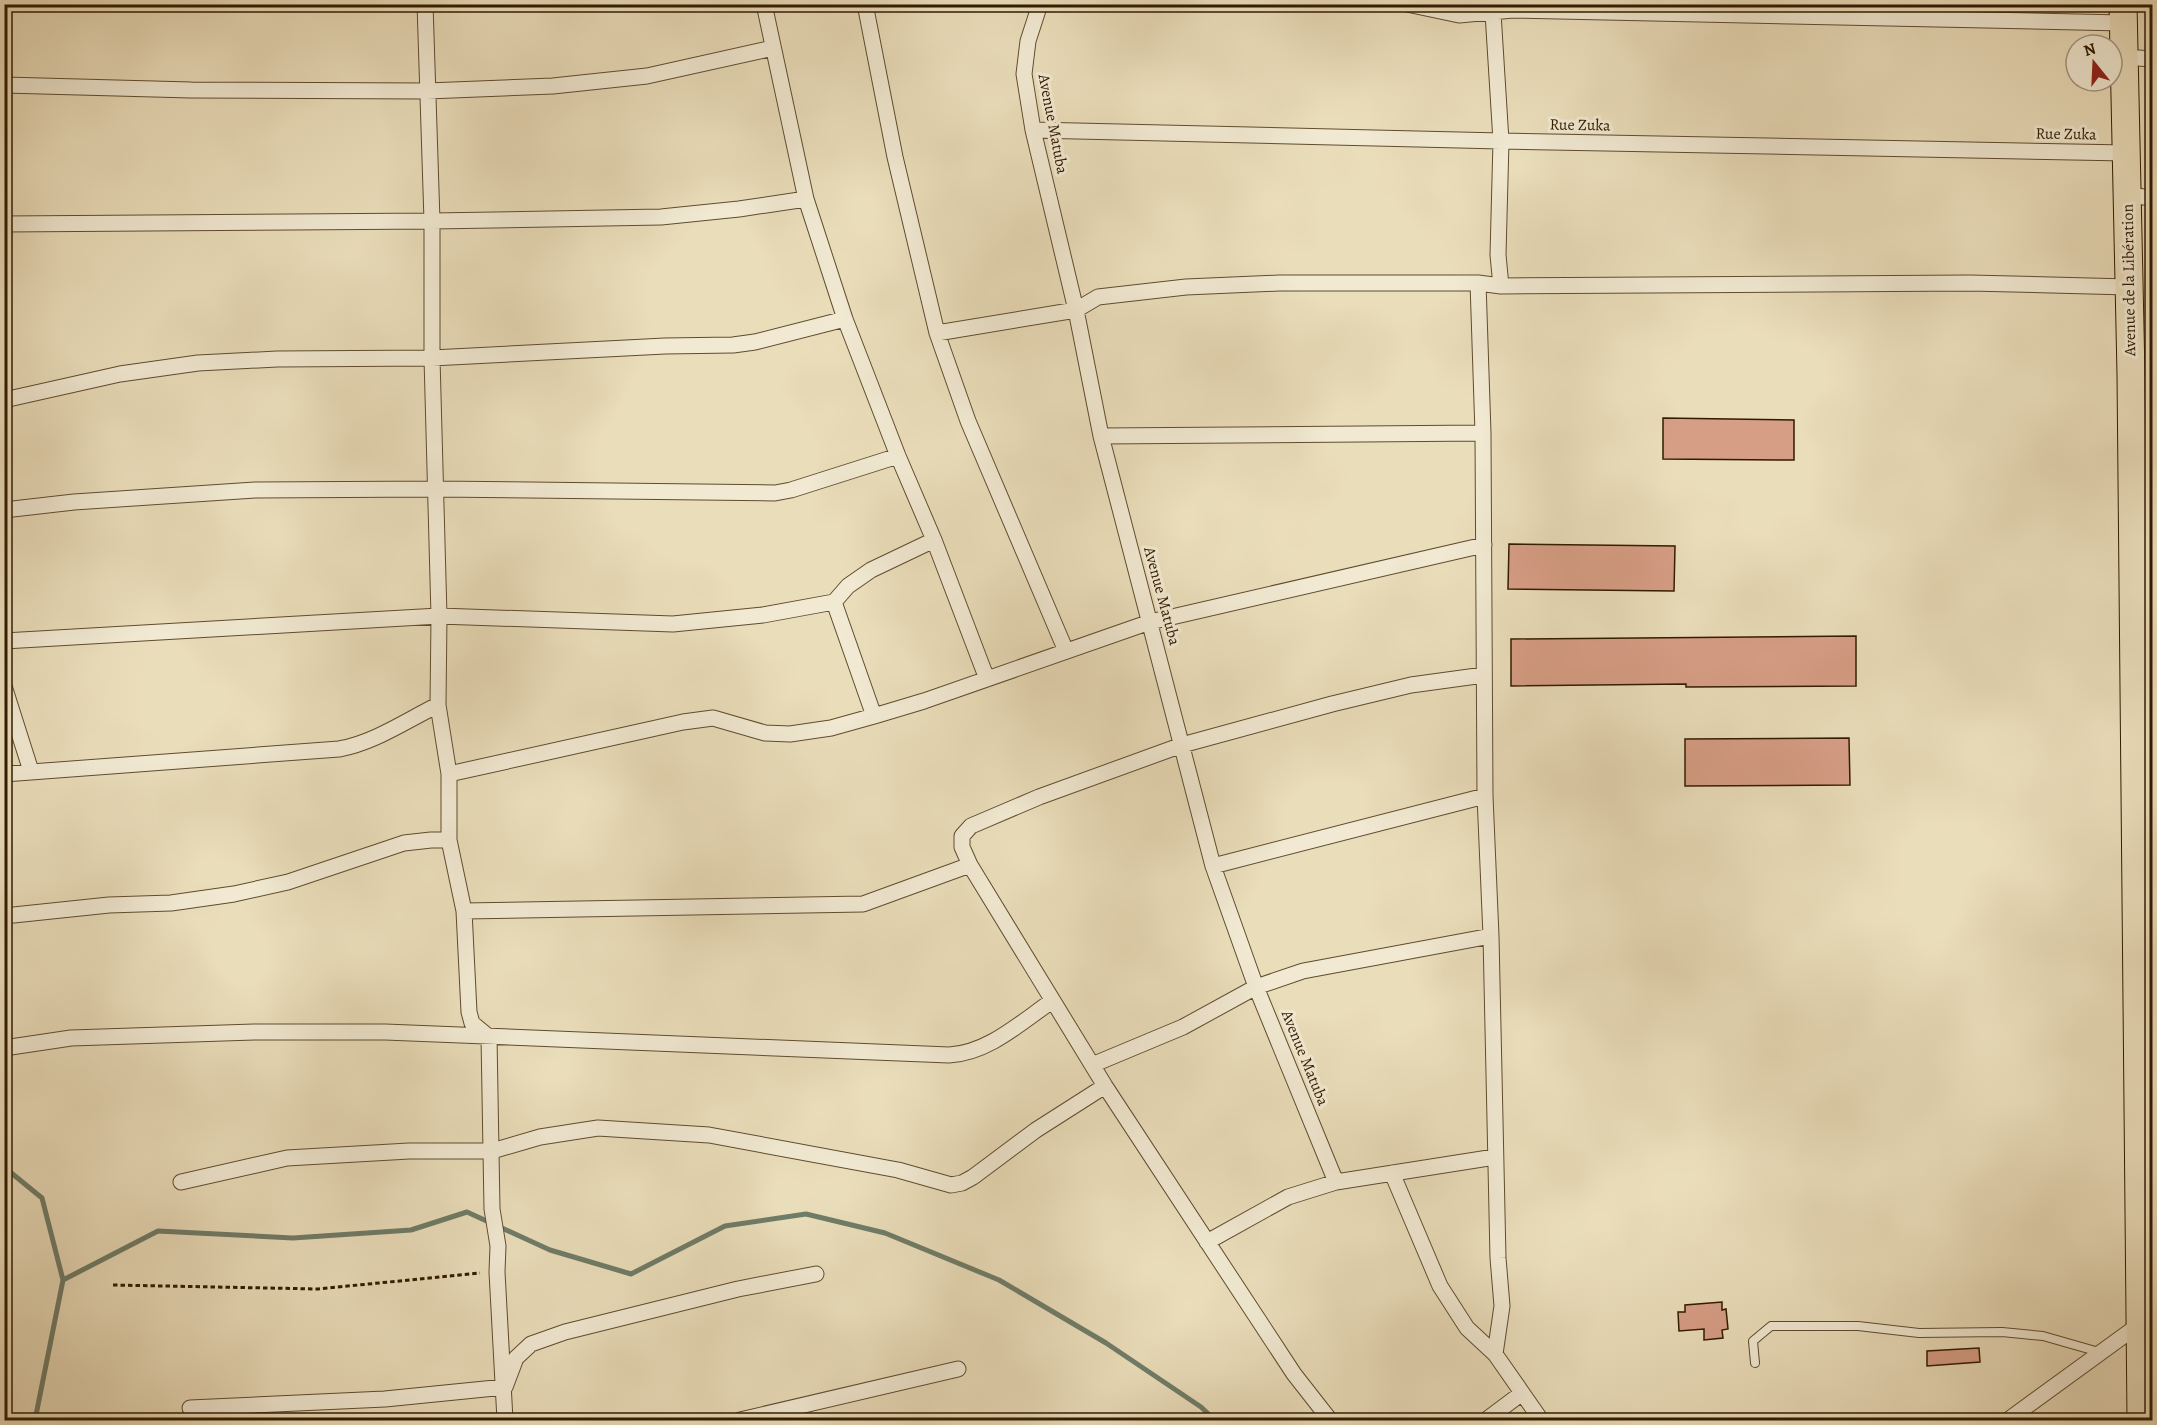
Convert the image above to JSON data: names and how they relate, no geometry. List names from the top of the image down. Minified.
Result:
{"streets":{"highway":["Avenue de la Libération"],"street":["Avenue Matuba","Rue Zuka"]},"crossings":[["Avenue Matuba","Rue Zuka"],["Rue Zuka","Avenue de la Libération"]],"north":"top"}
